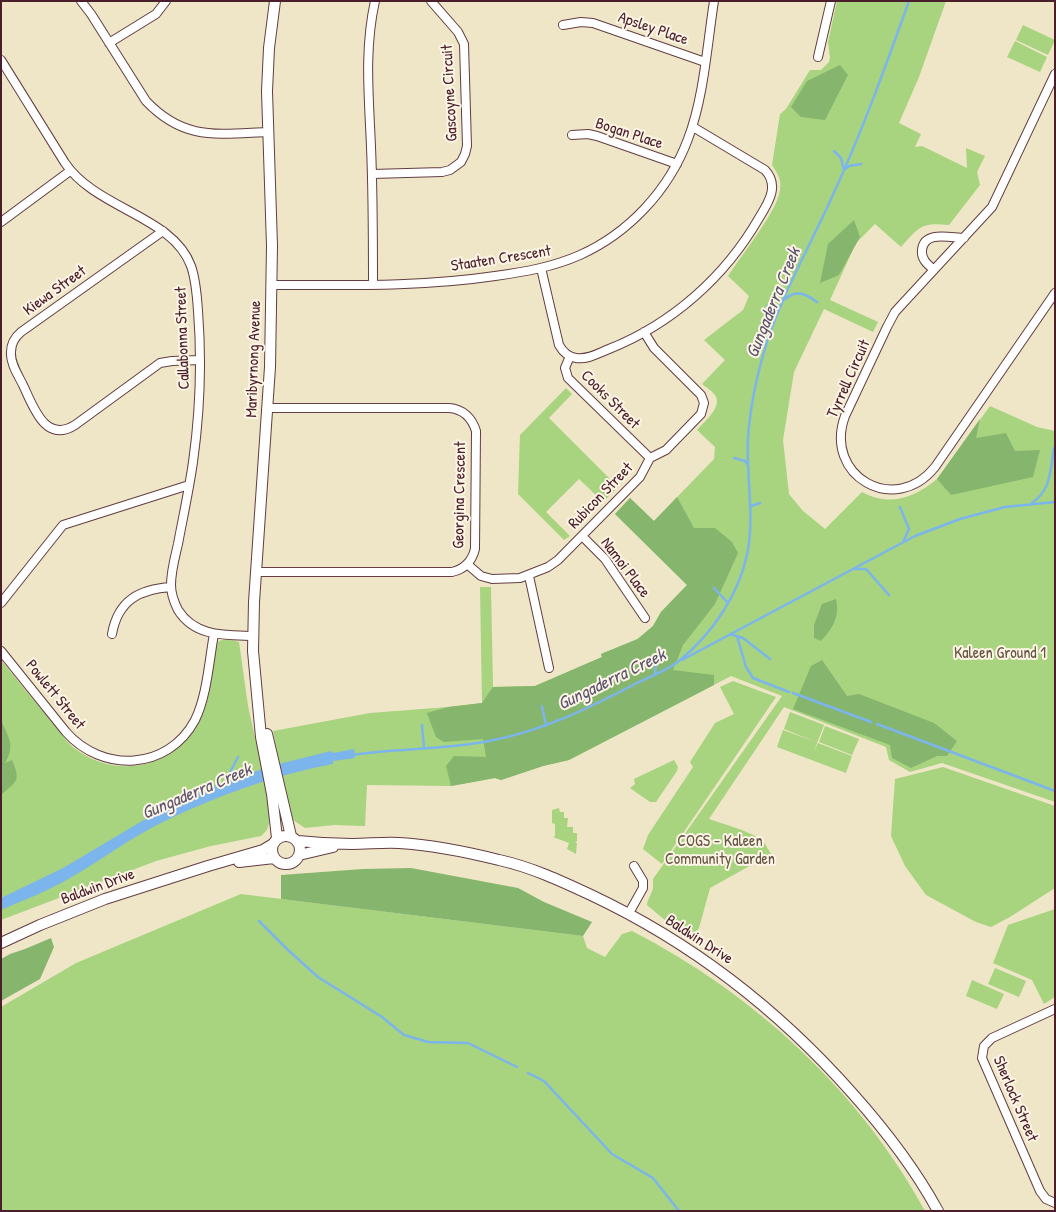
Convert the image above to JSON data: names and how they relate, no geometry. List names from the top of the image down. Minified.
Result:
{"streets":{"main road":["Maribyrnong Avenue","Baldwin Drive"],"street":["Apsley Place","Gascoyne Circuit","Bogan Place","Staaten Crescent","Kiewa Street","Callabonna Street","Tyrrell Circuit","Cooks Street","Georgina Crescent","Rubicon Street","Namoi Place","Powlett Street","Sherlock Street"]},"crossings":[["Apsley Place","Staaten Crescent"],["Bogan Place","Staaten Crescent"],["Staaten Crescent","Maribyrnong Avenue"],["Kiewa Street","Callabonna Street"],["Callabonna Street","Maribyrnong Avenue"],["Callabonna Street","Powlett Street"],["Maribyrnong Avenue","Georgina Crescent"],["Maribyrnong Avenue","Baldwin Drive"],["Cooks Street","Rubicon Street"],["Georgina Crescent","Rubicon Street"],["Rubicon Street","Namoi Place"]],"water":["Gungaderra Creek"],"parks":["Kaleen Ground 1","COGS - Kaleen Community Garden"]}
